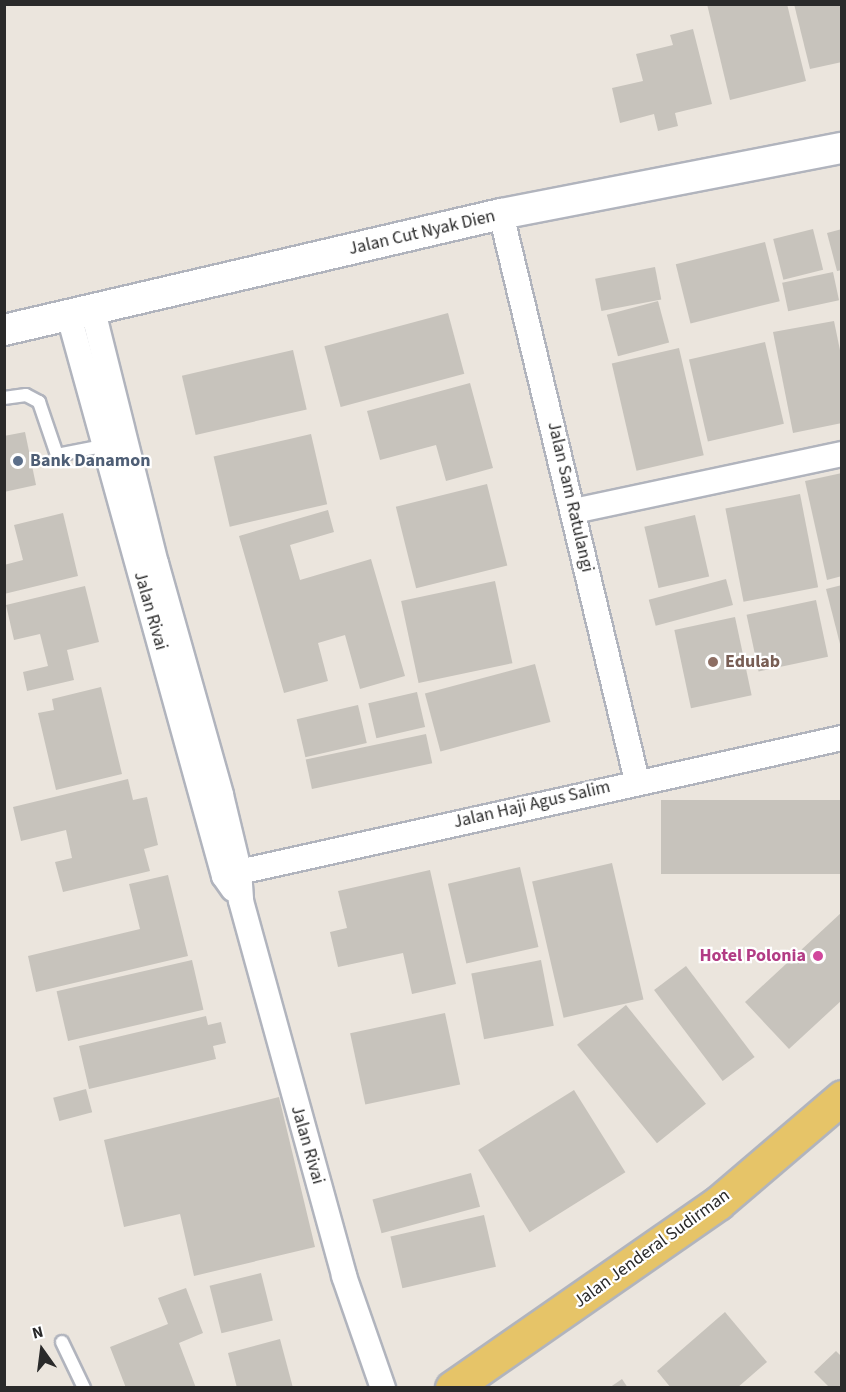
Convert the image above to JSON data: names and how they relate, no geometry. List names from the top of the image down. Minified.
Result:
{"streets":{"main road":["Jalan Jenderal Sudirman"],"street":["Jalan Cut Nyak Dien","Jalan Sam Ratulangi","Jalan Rivai","Jalan Haji Agus Salim"]},"crossings":[["Jalan Cut Nyak Dien","Jalan Sam Ratulangi"],["Jalan Cut Nyak Dien","Jalan Rivai"],["Jalan Sam Ratulangi","Jalan Haji Agus Salim"],["Jalan Rivai","Jalan Haji Agus Salim"]],"places":["Bank Danamon","Edulab","Hotel Polonia"],"north":"top"}
